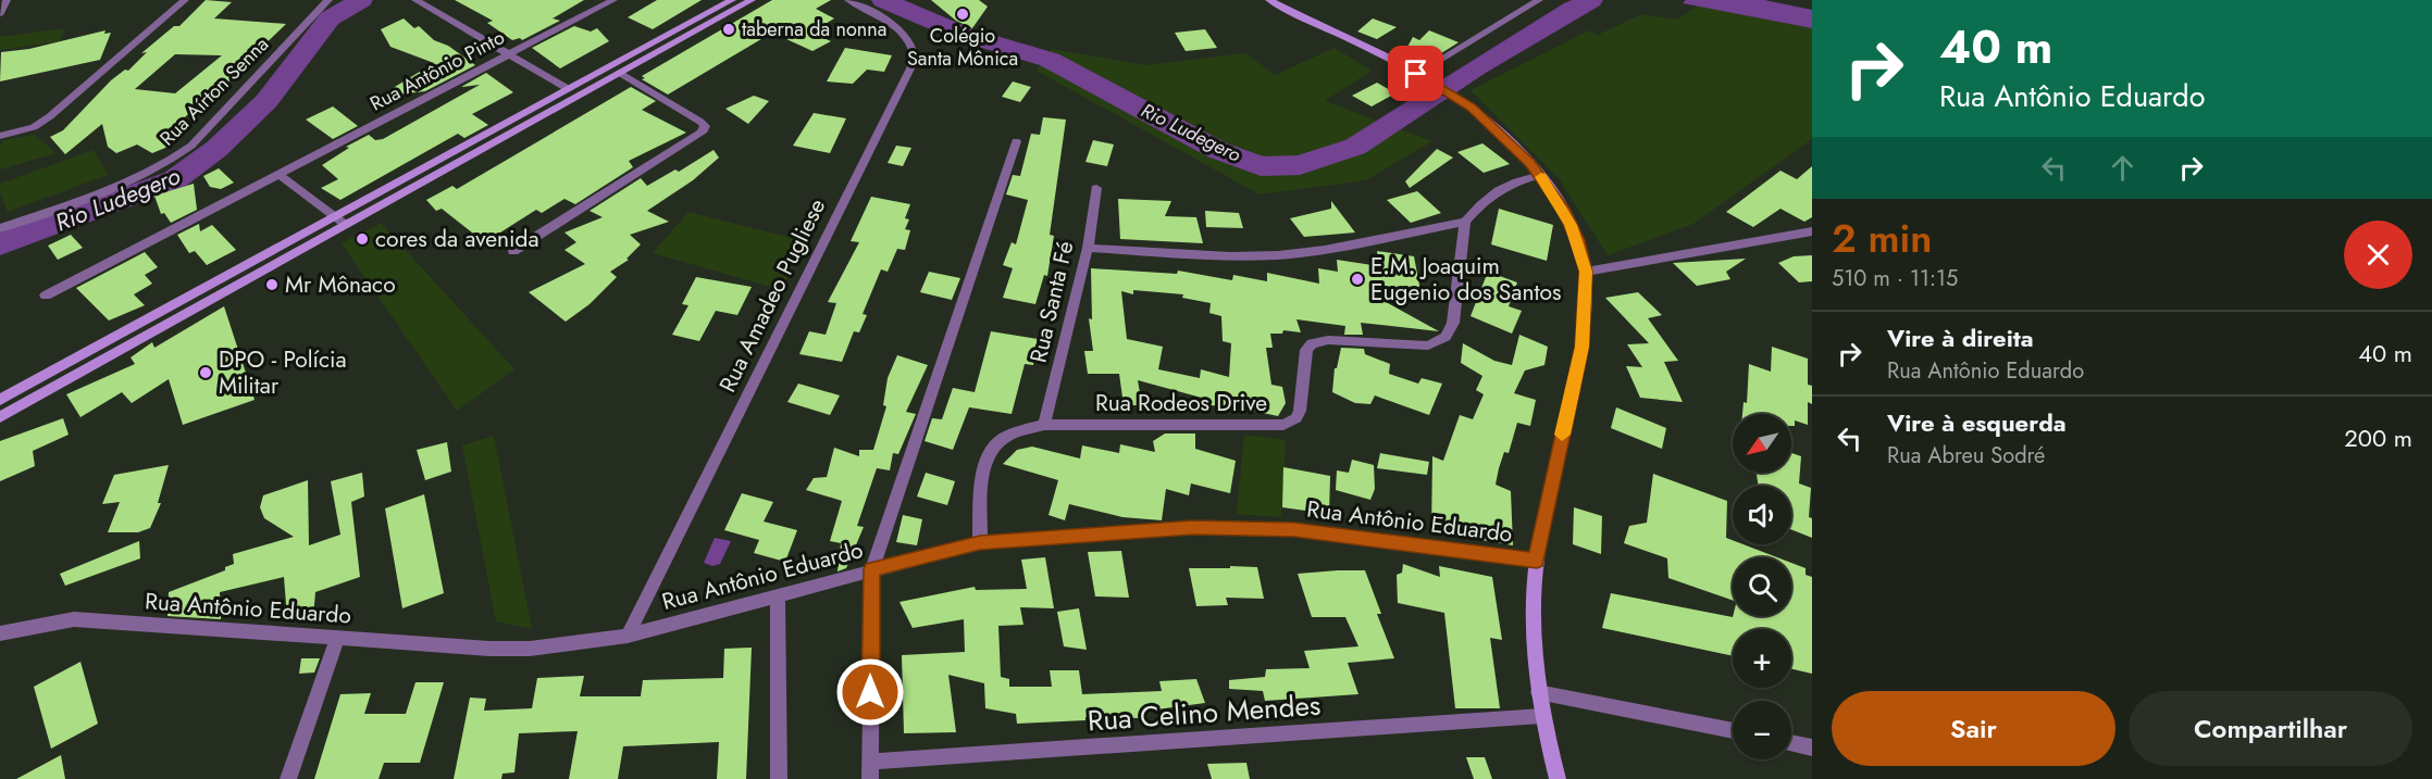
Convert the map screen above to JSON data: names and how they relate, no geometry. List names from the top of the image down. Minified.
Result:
{"streets":{"street":["Rua Antônio Pinto","Rua Aírton Senna","Rua Amadeo Pugliese","Rua Santa Fé","Rua Rodeos Drive","Rua Antônio Eduardo","Rua Celino Mendes"]},"crossings":[["Rua Amadeo Pugliese","Rua Antônio Eduardo"],["Rua Santa Fé","Rua Rodeos Drive"],["Rua Rodeos Drive","Rua Antônio Eduardo"]],"water":["Rio Ludegero"],"places":["Colégio Santa Mônica","taberna da nonna","cores da avenida","E.M. Joaquim Eugenio dos Santos","Mr Mônaco","DPO - Polícia Militar"],"north":"bottom left","page":{"turn":["40 m","Rua Antônio Eduardo"],"heading":["2 min","510 m · 11:15"],"list":[{"name":"Vire à direita","note":"Rua Antônio Eduardo","value":"40 m"},{"name":"Vire à esquerda","note":"Rua Abreu Sodré","value":"200 m"}],"map_buttons":["+","−"],"buttons":["Sair","Compartilhar"]}}
